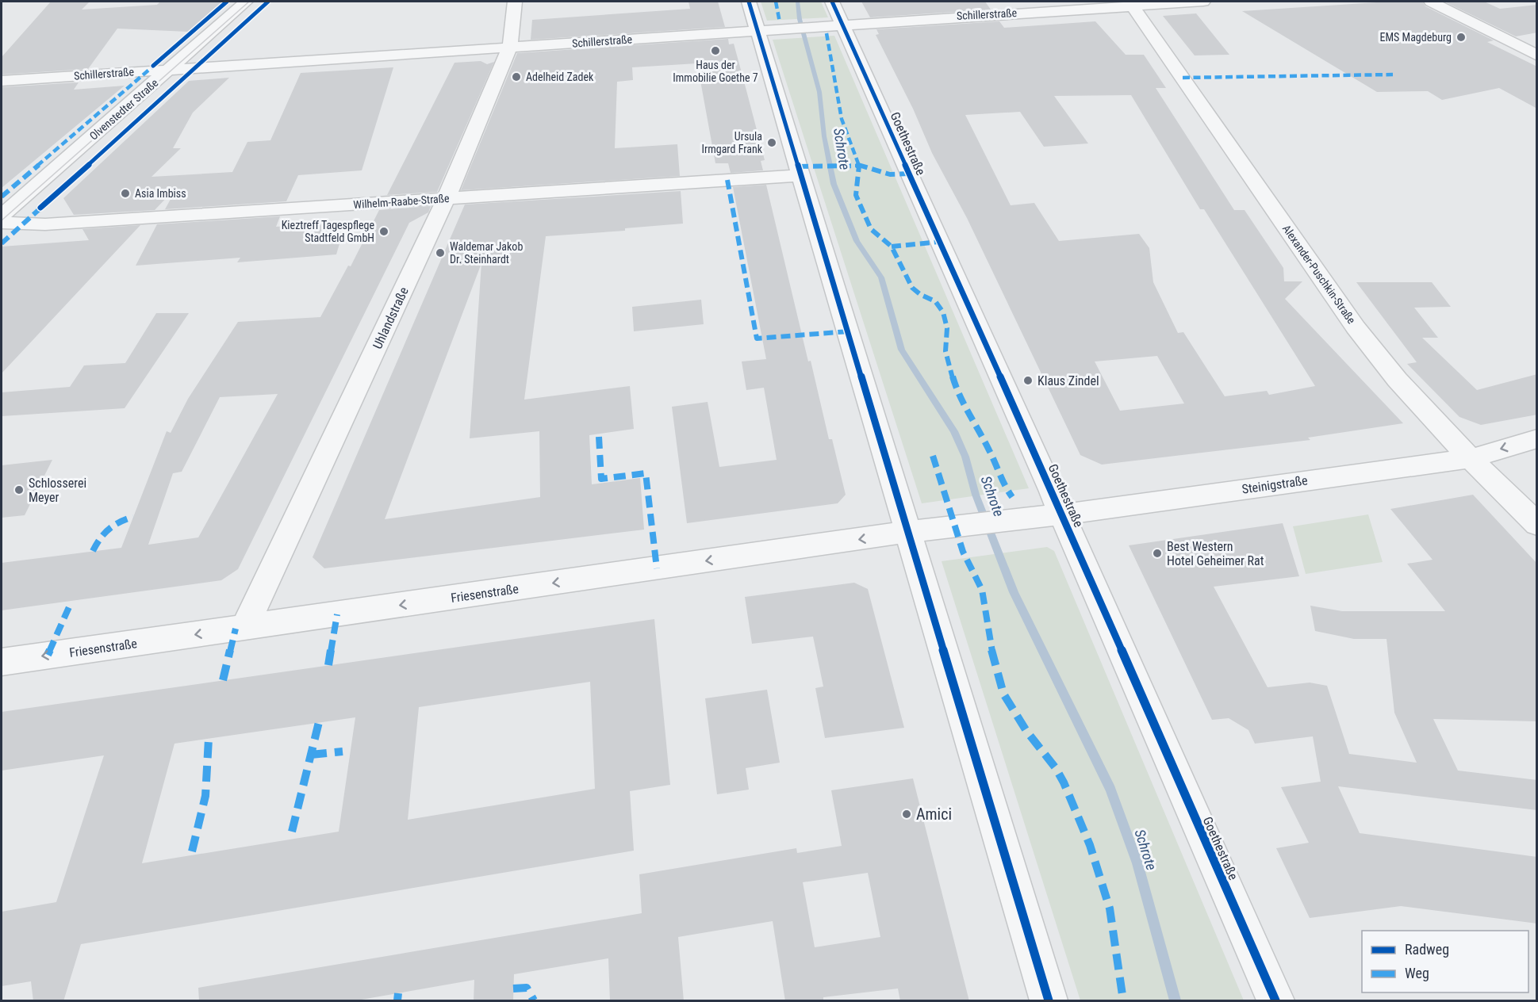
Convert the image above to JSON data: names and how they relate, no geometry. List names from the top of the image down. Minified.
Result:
{"streets":{"street":["Schillerstraße","Olvenstedter Straße","Goethestraße","Wilhelm-Raabe-Straße","Alexander-Puschkin-Straße","Uhlandstraße","Steinigstraße","Friesenstraße"]},"crossings":[["Schillerstraße","Olvenstedter Straße"],["Schillerstraße","Goethestraße"],["Schillerstraße","Alexander-Puschkin-Straße"],["Schillerstraße","Uhlandstraße"],["Goethestraße","Steinigstraße"],["Wilhelm-Raabe-Straße","Uhlandstraße"],["Alexander-Puschkin-Straße","Steinigstraße"],["Uhlandstraße","Friesenstraße"],["Steinigstraße","Friesenstraße"]],"one_way":["Friesenstraße"],"water":["Schrote"],"places":["EMS Magdeburg","Haus der Immobilie Goethe 7","Adelheid Zadek","Ursula Irmgard Frank","Asia Imbiss","Kieztreff Tagespflege Stadtfeld GmbH","Waldemar Jakob Dr. Steinhardt","Klaus Zindel","Schlosserei Meyer","Best Western Hotel Geheimer Rat","Amici"],"legend":["Radweg","Weg"]}
